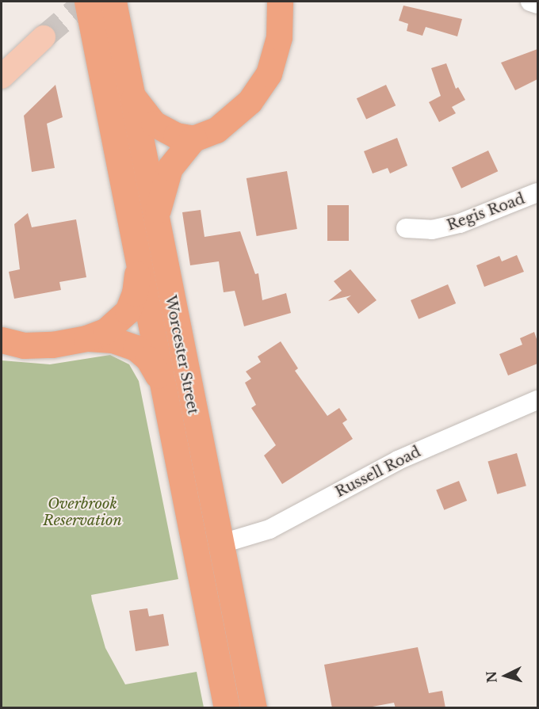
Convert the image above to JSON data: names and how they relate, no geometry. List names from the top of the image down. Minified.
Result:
{"streets":{"highway":["Worcester Street"],"street":["Regis Road","Russell Road"]},"crossings":[["Worcester Street","Russell Road"]],"parks":["Overbrook Reservation"],"north":"left"}
